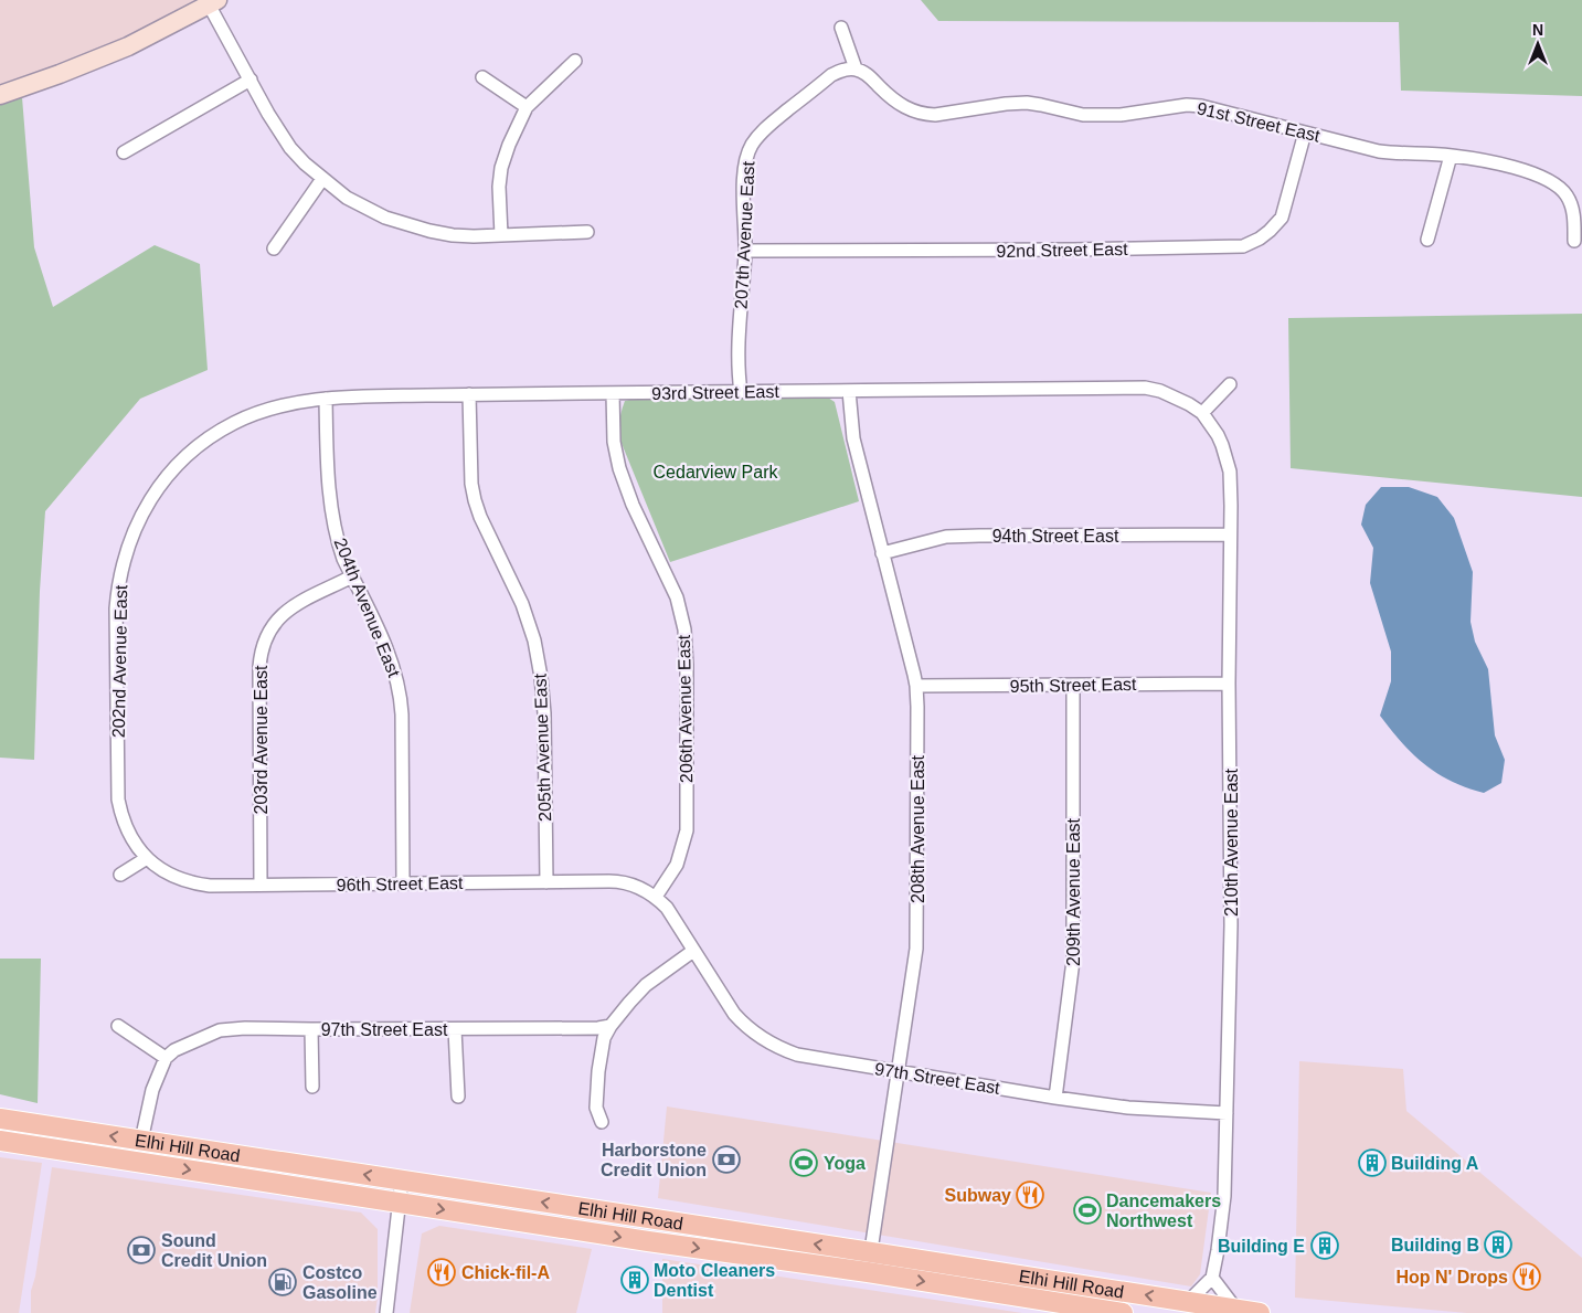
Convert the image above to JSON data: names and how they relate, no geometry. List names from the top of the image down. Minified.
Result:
{"streets":{"main road":["Elhi Hill Road"],"street":["91st Street East","207th Avenue East","92nd Street East","93rd Street East","94th Street East","204th Avenue East","202nd Avenue East","95th Street East","206th Avenue East","203rd Avenue East","205th Avenue East","208th Avenue East","210th Avenue East","96th Street East","209th Avenue East","97th Street East"]},"crossings":[["91st Street East","207th Avenue East"],["91st Street East","92nd Street East"],["207th Avenue East","92nd Street East"],["207th Avenue East","93rd Street East"],["93rd Street East","204th Avenue East"],["93rd Street East","202nd Avenue East"],["93rd Street East","206th Avenue East"],["93rd Street East","205th Avenue East"],["93rd Street East","208th Avenue East"],["93rd Street East","210th Avenue East"],["94th Street East","208th Avenue East"],["94th Street East","210th Avenue East"],["204th Avenue East","203rd Avenue East"],["204th Avenue East","96th Street East"],["202nd Avenue East","96th Street East"],["95th Street East","208th Avenue East"],["95th Street East","210th Avenue East"],["95th Street East","209th Avenue East"],["206th Avenue East","96th Street East"],["203rd Avenue East","96th Street East"],["205th Avenue East","96th Street East"],["208th Avenue East","97th Street East"],["208th Avenue East","Elhi Hill Road"],["210th Avenue East","97th Street East"],["209th Avenue East","97th Street East"]],"parks":["Cedarview Park"],"places":{"bank":["Harborstone Credit Union","Sound Credit Union"],"sports":["Yoga","Dancemakers Northwest"],"building":["Building A","Building B","Building E","Moto Cleaners Dentist"],"restaurant":["Subway","Chick-fil-A","Hop N' Drops"],"fuel station":["Costco Gasoline"]},"north":"top"}
